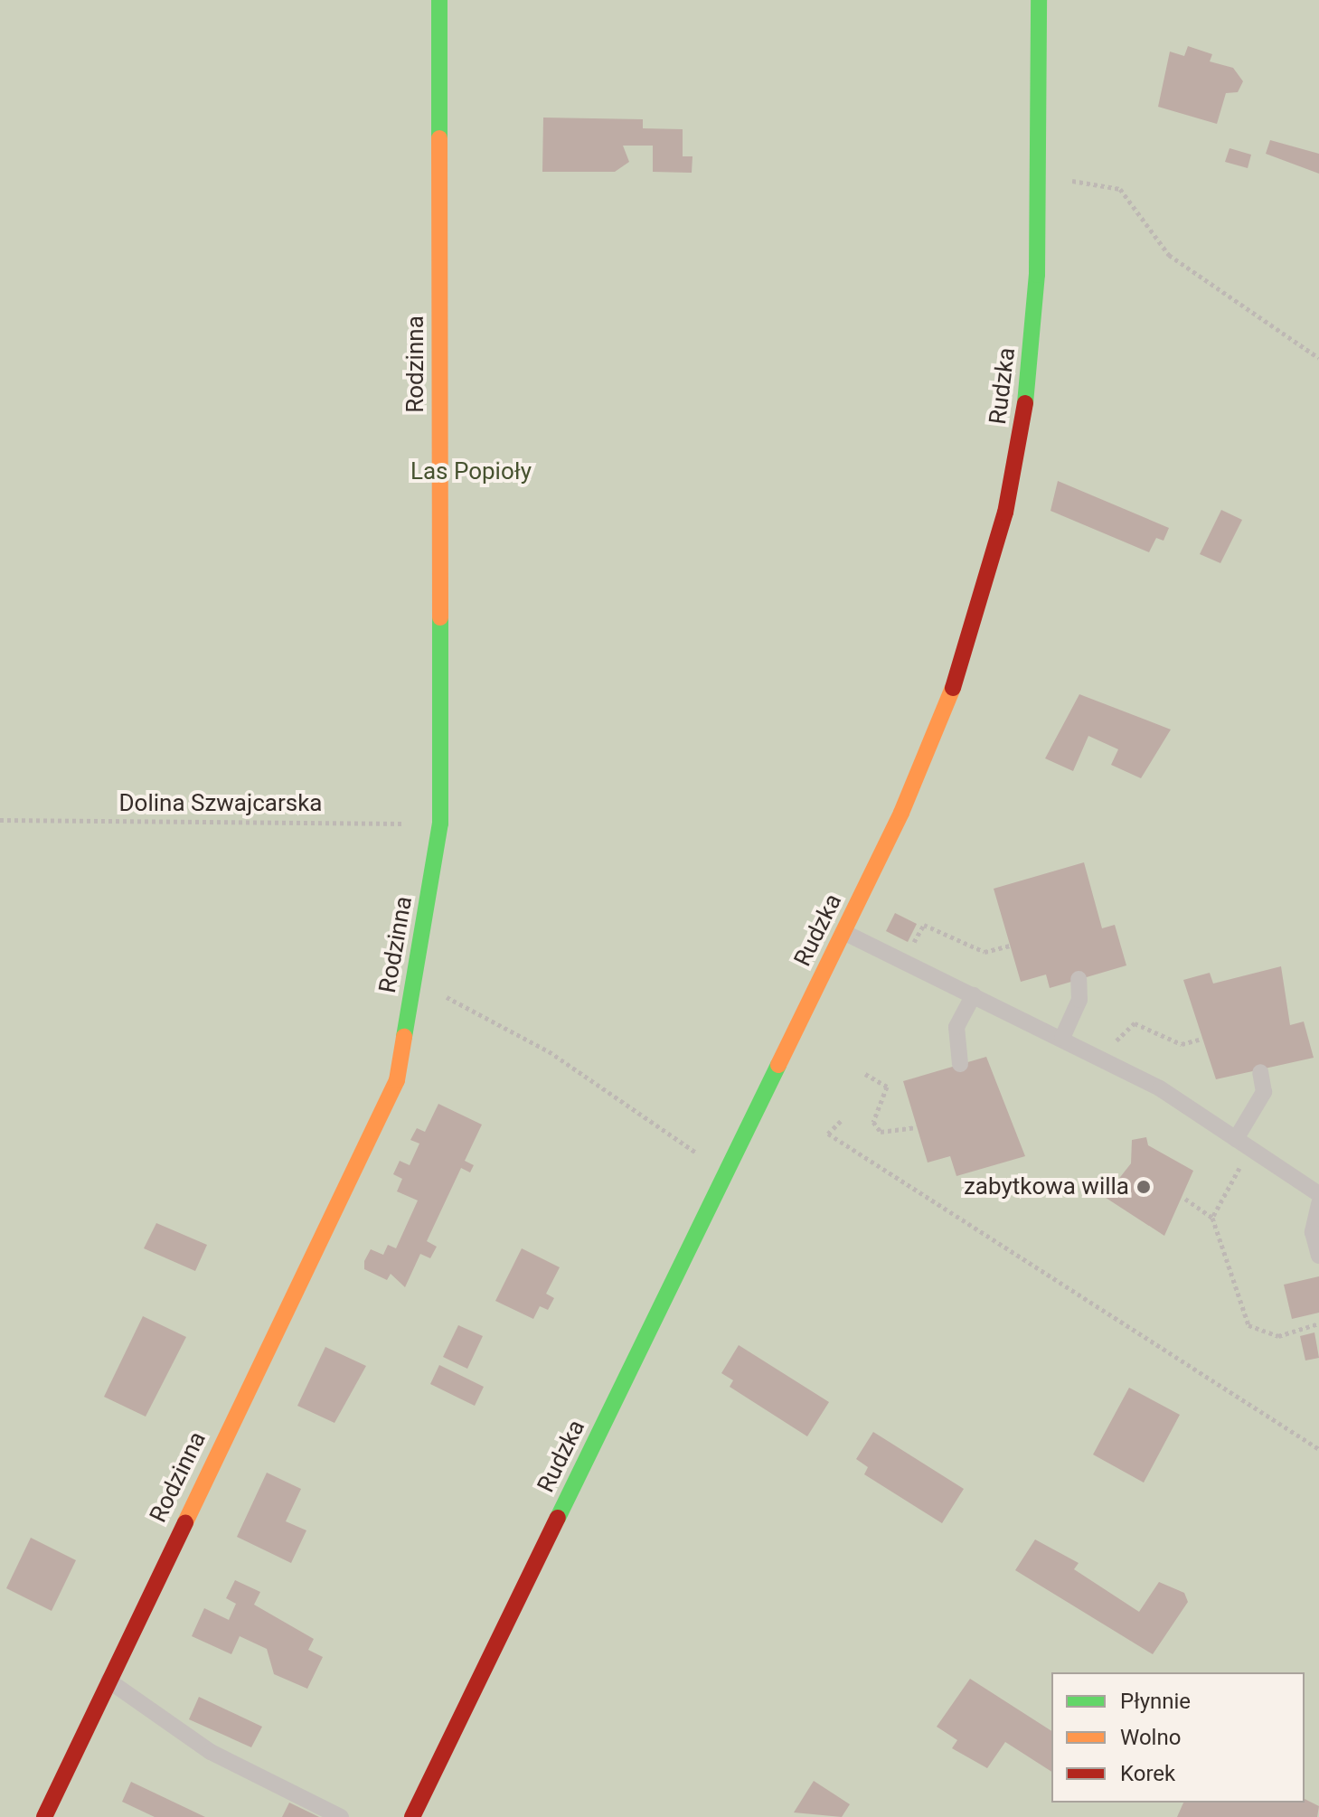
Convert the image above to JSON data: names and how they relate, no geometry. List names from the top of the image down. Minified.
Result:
{"streets":{"street":["Rodzinna","Rudzka"],"path":["Dolina Szwajcarska"]},"crossings":[["Rodzinna","Dolina Szwajcarska"]],"parks":["Las Popioły"],"places":["zabytkowa willa"],"legend":["Płynnie","Wolno","Korek"]}
